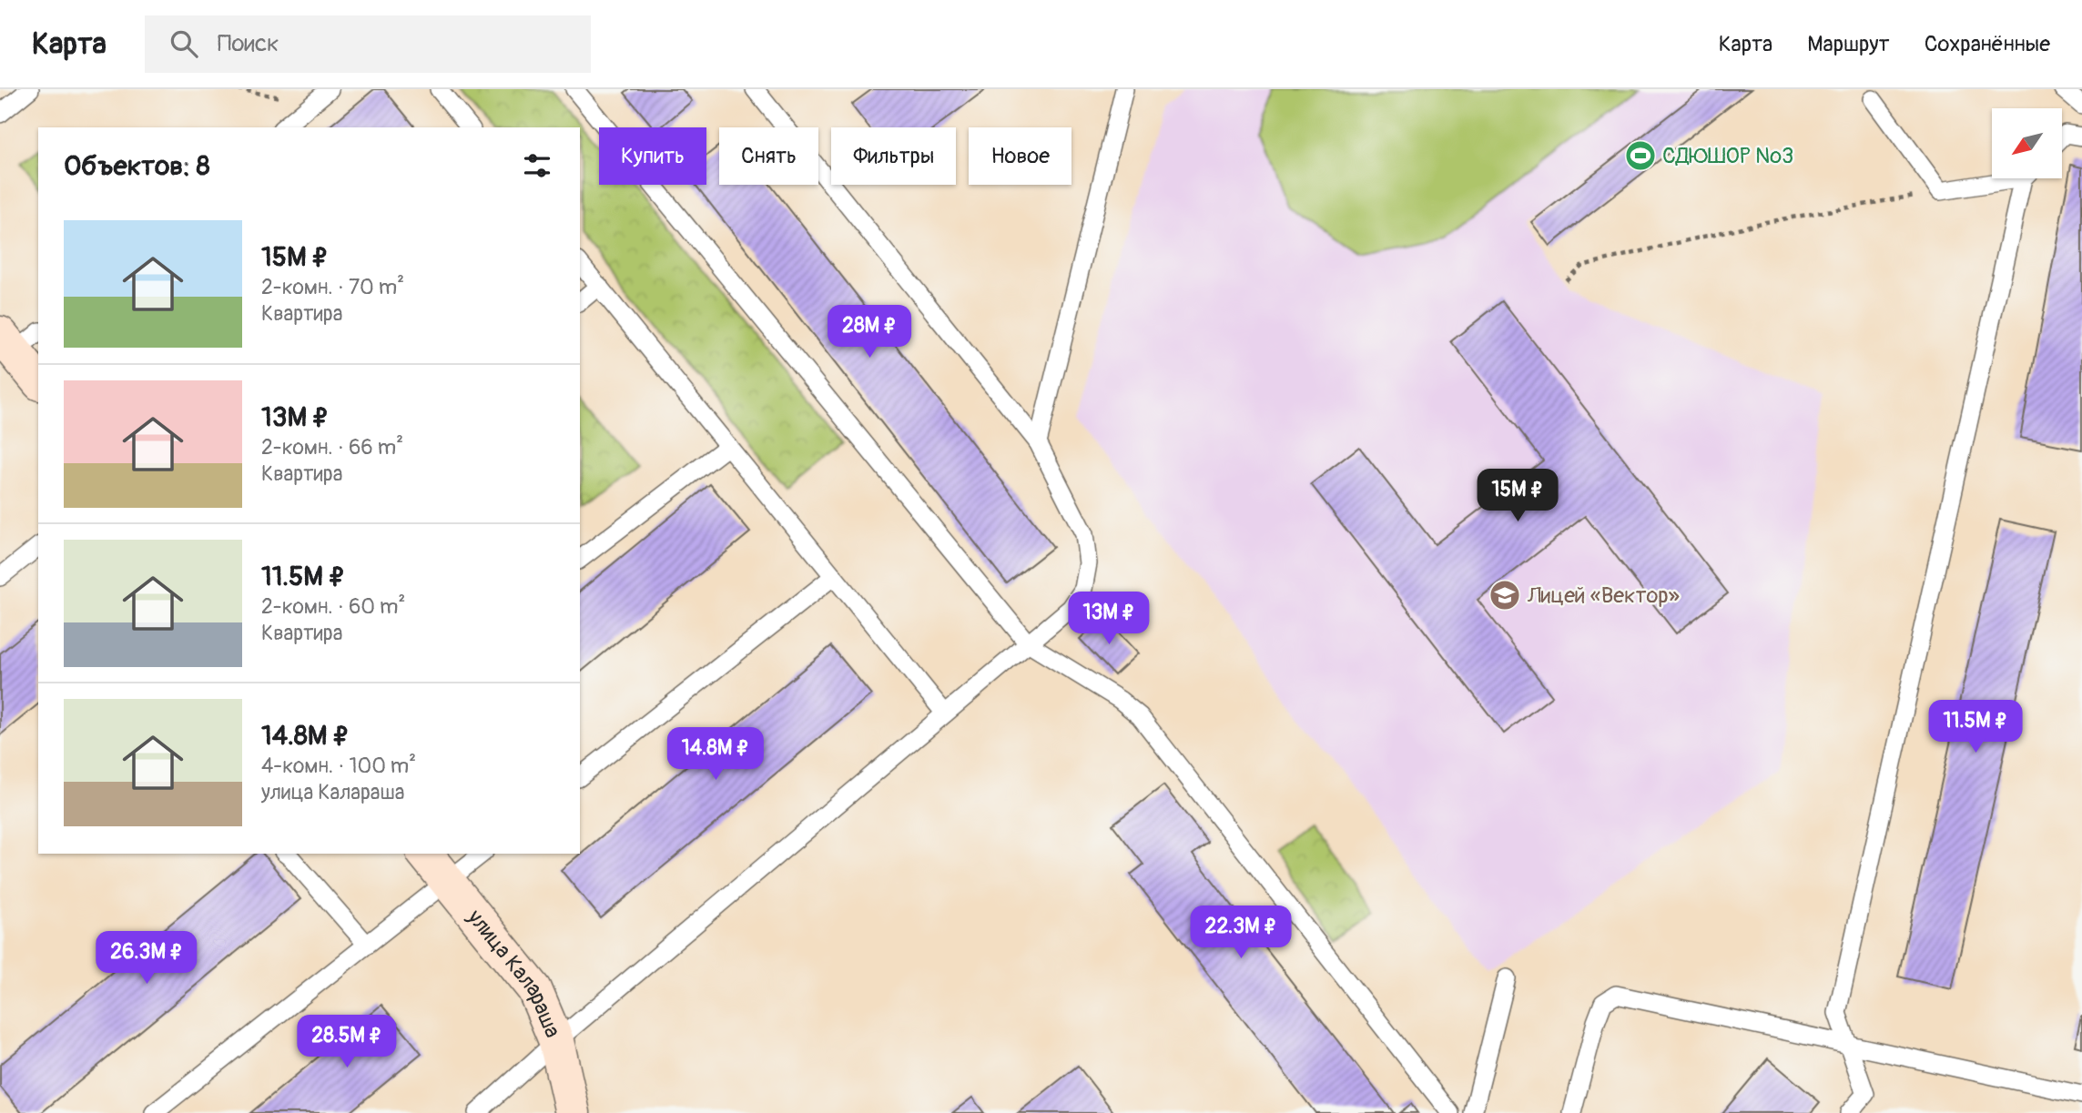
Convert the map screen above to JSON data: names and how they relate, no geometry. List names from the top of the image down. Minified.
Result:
{"streets":{"street":["улица Калараша"]},"places":{"sports":["СДЮШОР №3"],"school or university":["Лицей «Вектор»"]},"north":"bottom left","page":{"header":"Карта","search":"Поиск","nav":["Карта","Маршрут","Сохранённые"],"chip":["Купить","Снять","Фильтры","Новое"],"heading":"Объектов: 8","list":[{"name":"15M ₽","note":"2-комн. · 70 m² · Квартира"},{"name":"13M ₽","note":"2-комн. · 66 m² · Квартира"},{"name":"11.5M ₽","note":"2-комн. · 60 m² · Квартира"},{"name":"14.8M ₽","note":"4-комн. · 100 m² · улица Калараша"}],"price":["28M ₽","15M ₽","13M ₽","11.5M ₽","14.8M ₽","22.3M ₽","26.3M ₽","28.5M ₽"]}}
